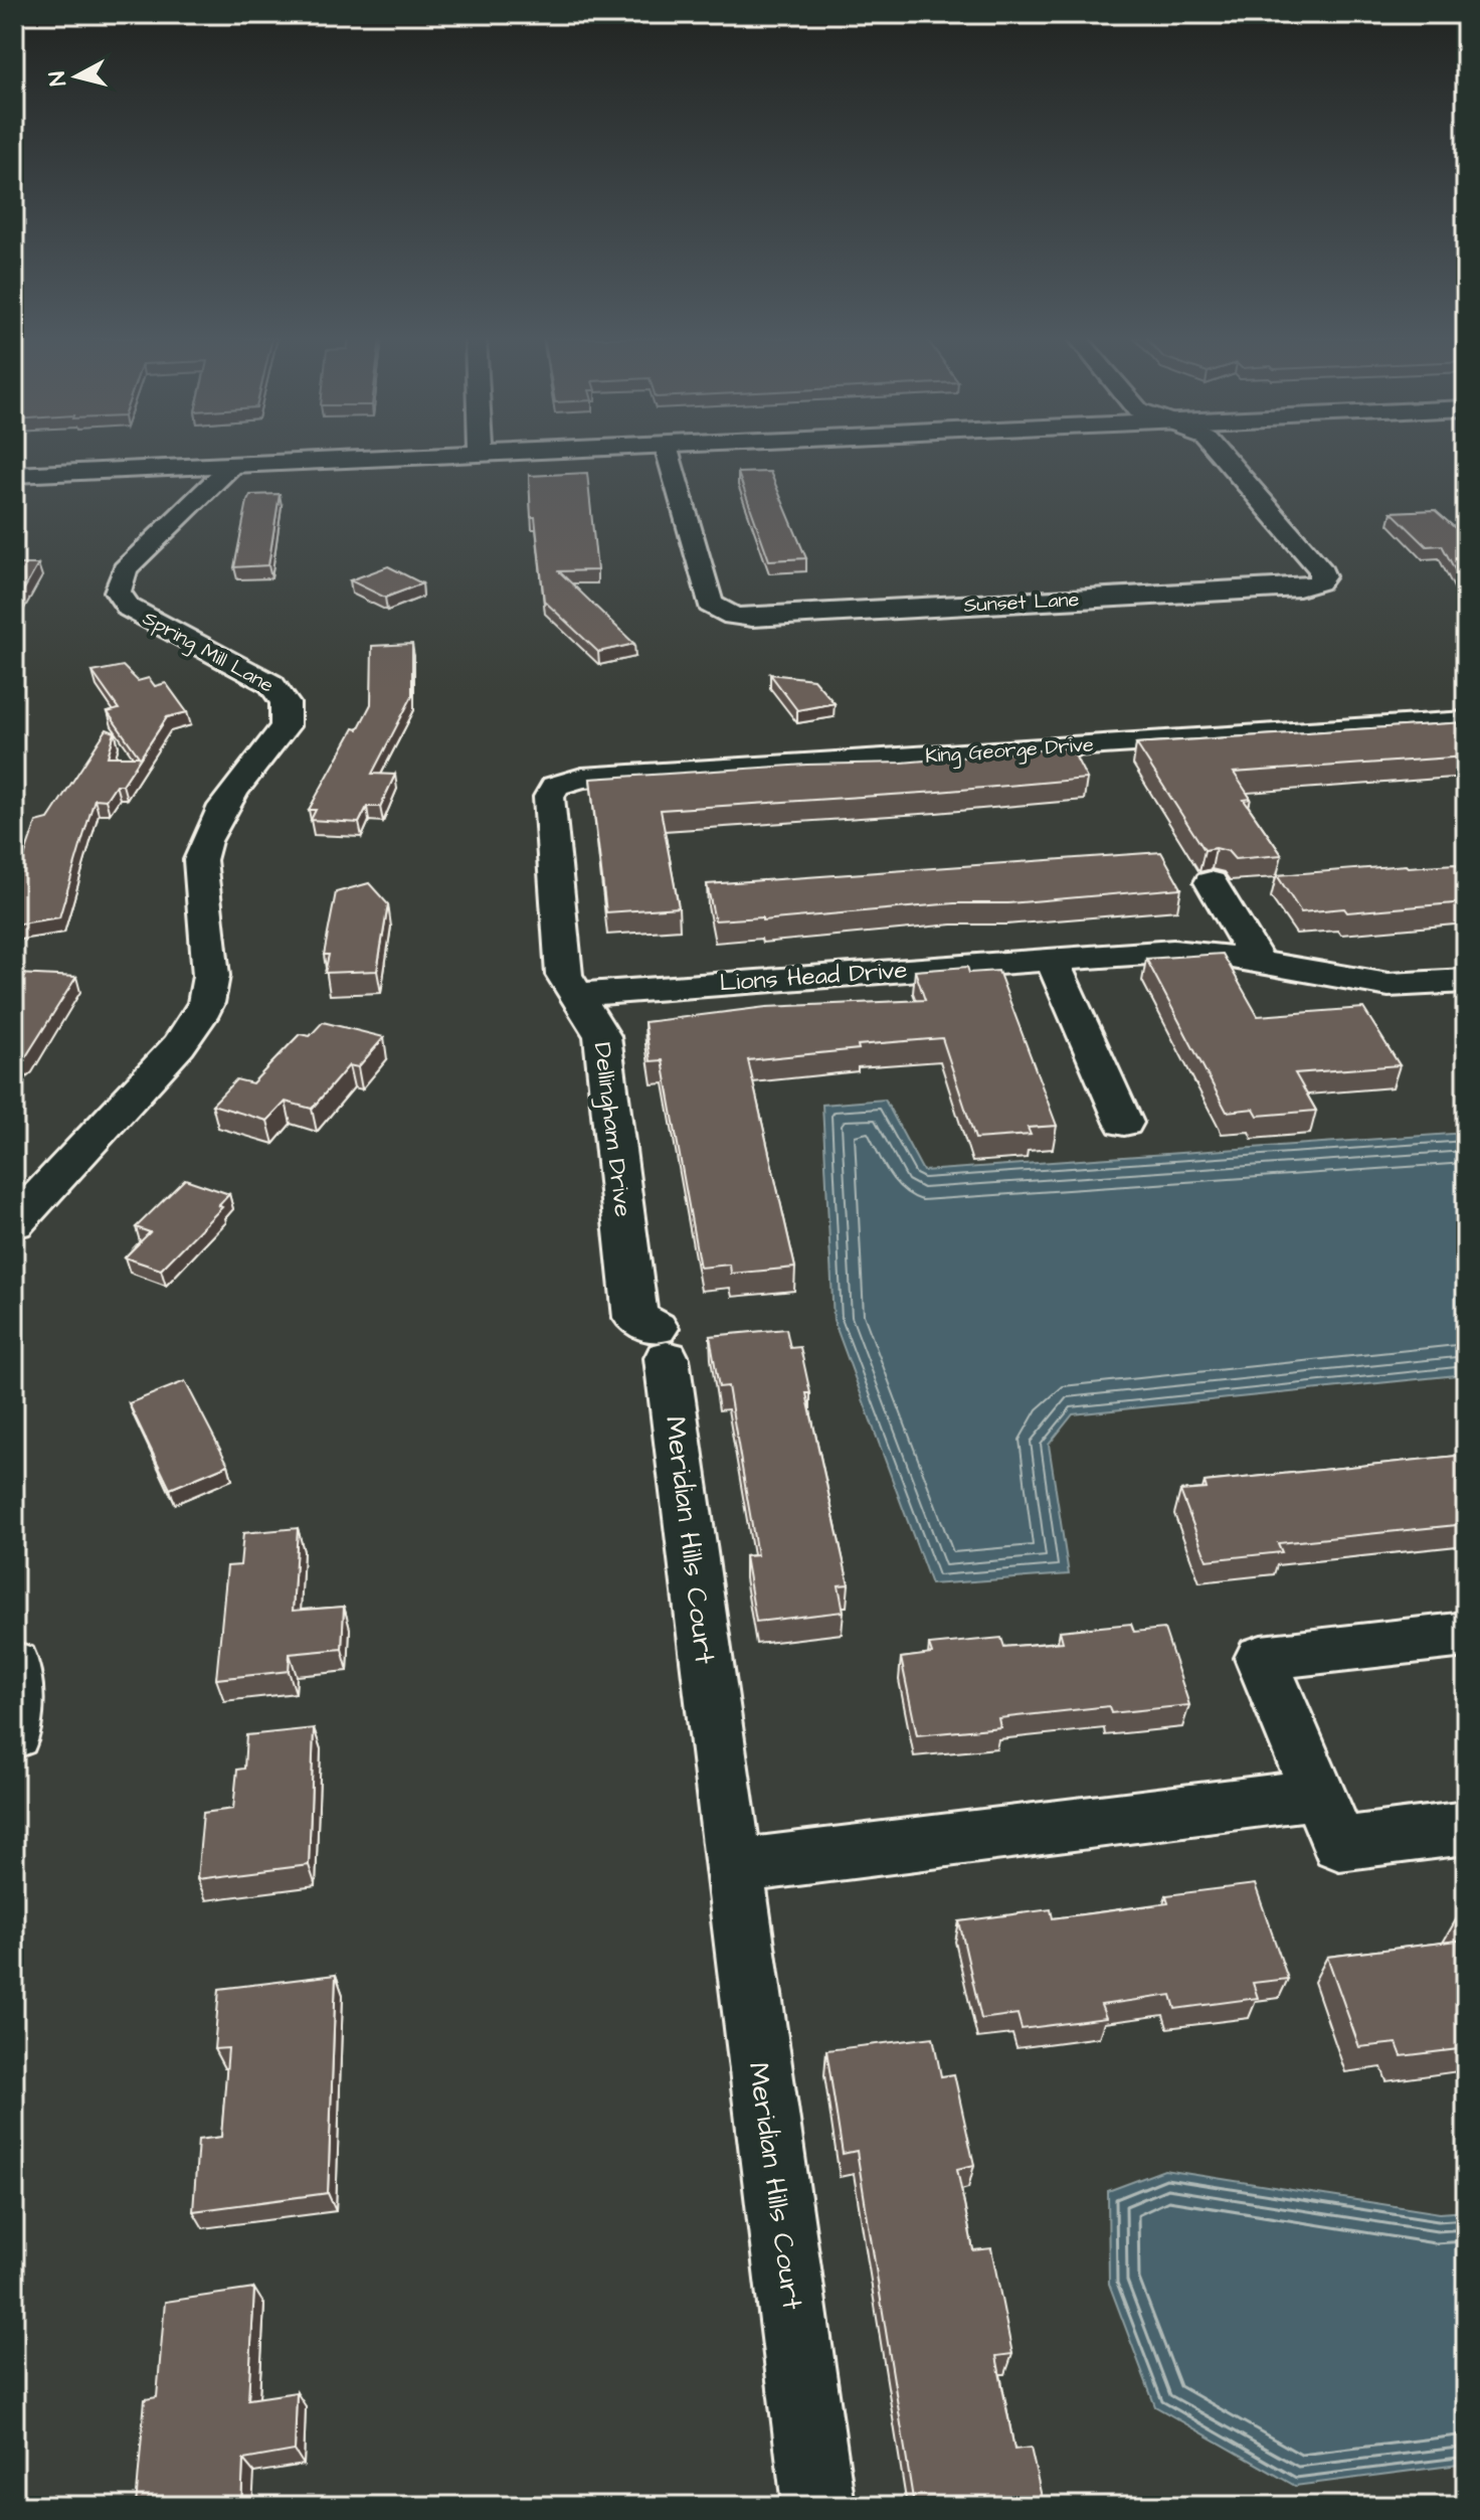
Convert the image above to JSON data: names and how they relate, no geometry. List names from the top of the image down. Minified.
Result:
{"streets":{"street":["Sunset Lane","Spring Mill Lane","King George Drive","Lions Head Drive","Dellingham Drive","Meridian Hills Court"]},"crossings":[["King George Drive","Dellingham Drive"],["Lions Head Drive","Dellingham Drive"],["Dellingham Drive","Meridian Hills Court"]],"north":"left"}
